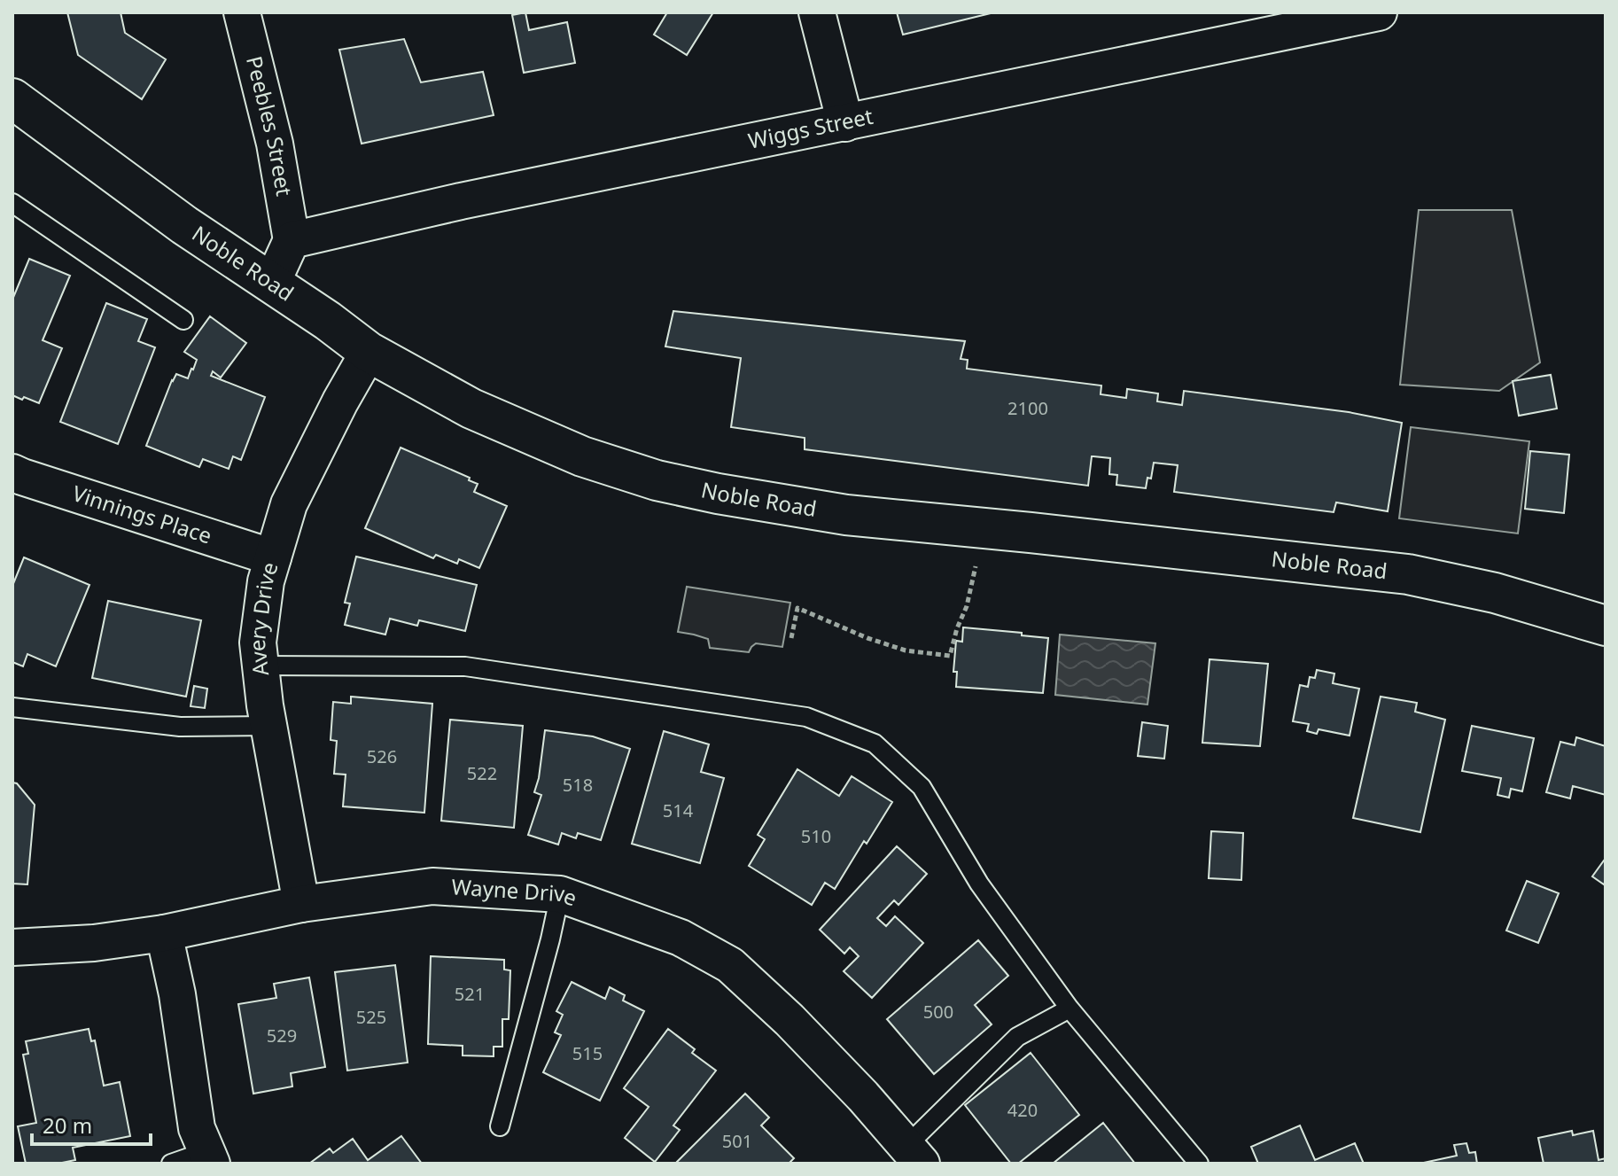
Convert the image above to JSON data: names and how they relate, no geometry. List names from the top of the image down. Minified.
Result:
{"streets":{"street":["Peebles Street","Wiggs Street","Noble Road","Vinnings Place","Avery Drive","Wayne Drive"]},"crossings":[["Peebles Street","Wiggs Street"],["Noble Road","Avery Drive"],["Vinnings Place","Avery Drive"],["Avery Drive","Wayne Drive"]],"house_numbers":["2100","526","522","518","514","510","521","500","525","529","515","420","501"],"scale_bar":"20 m"}
